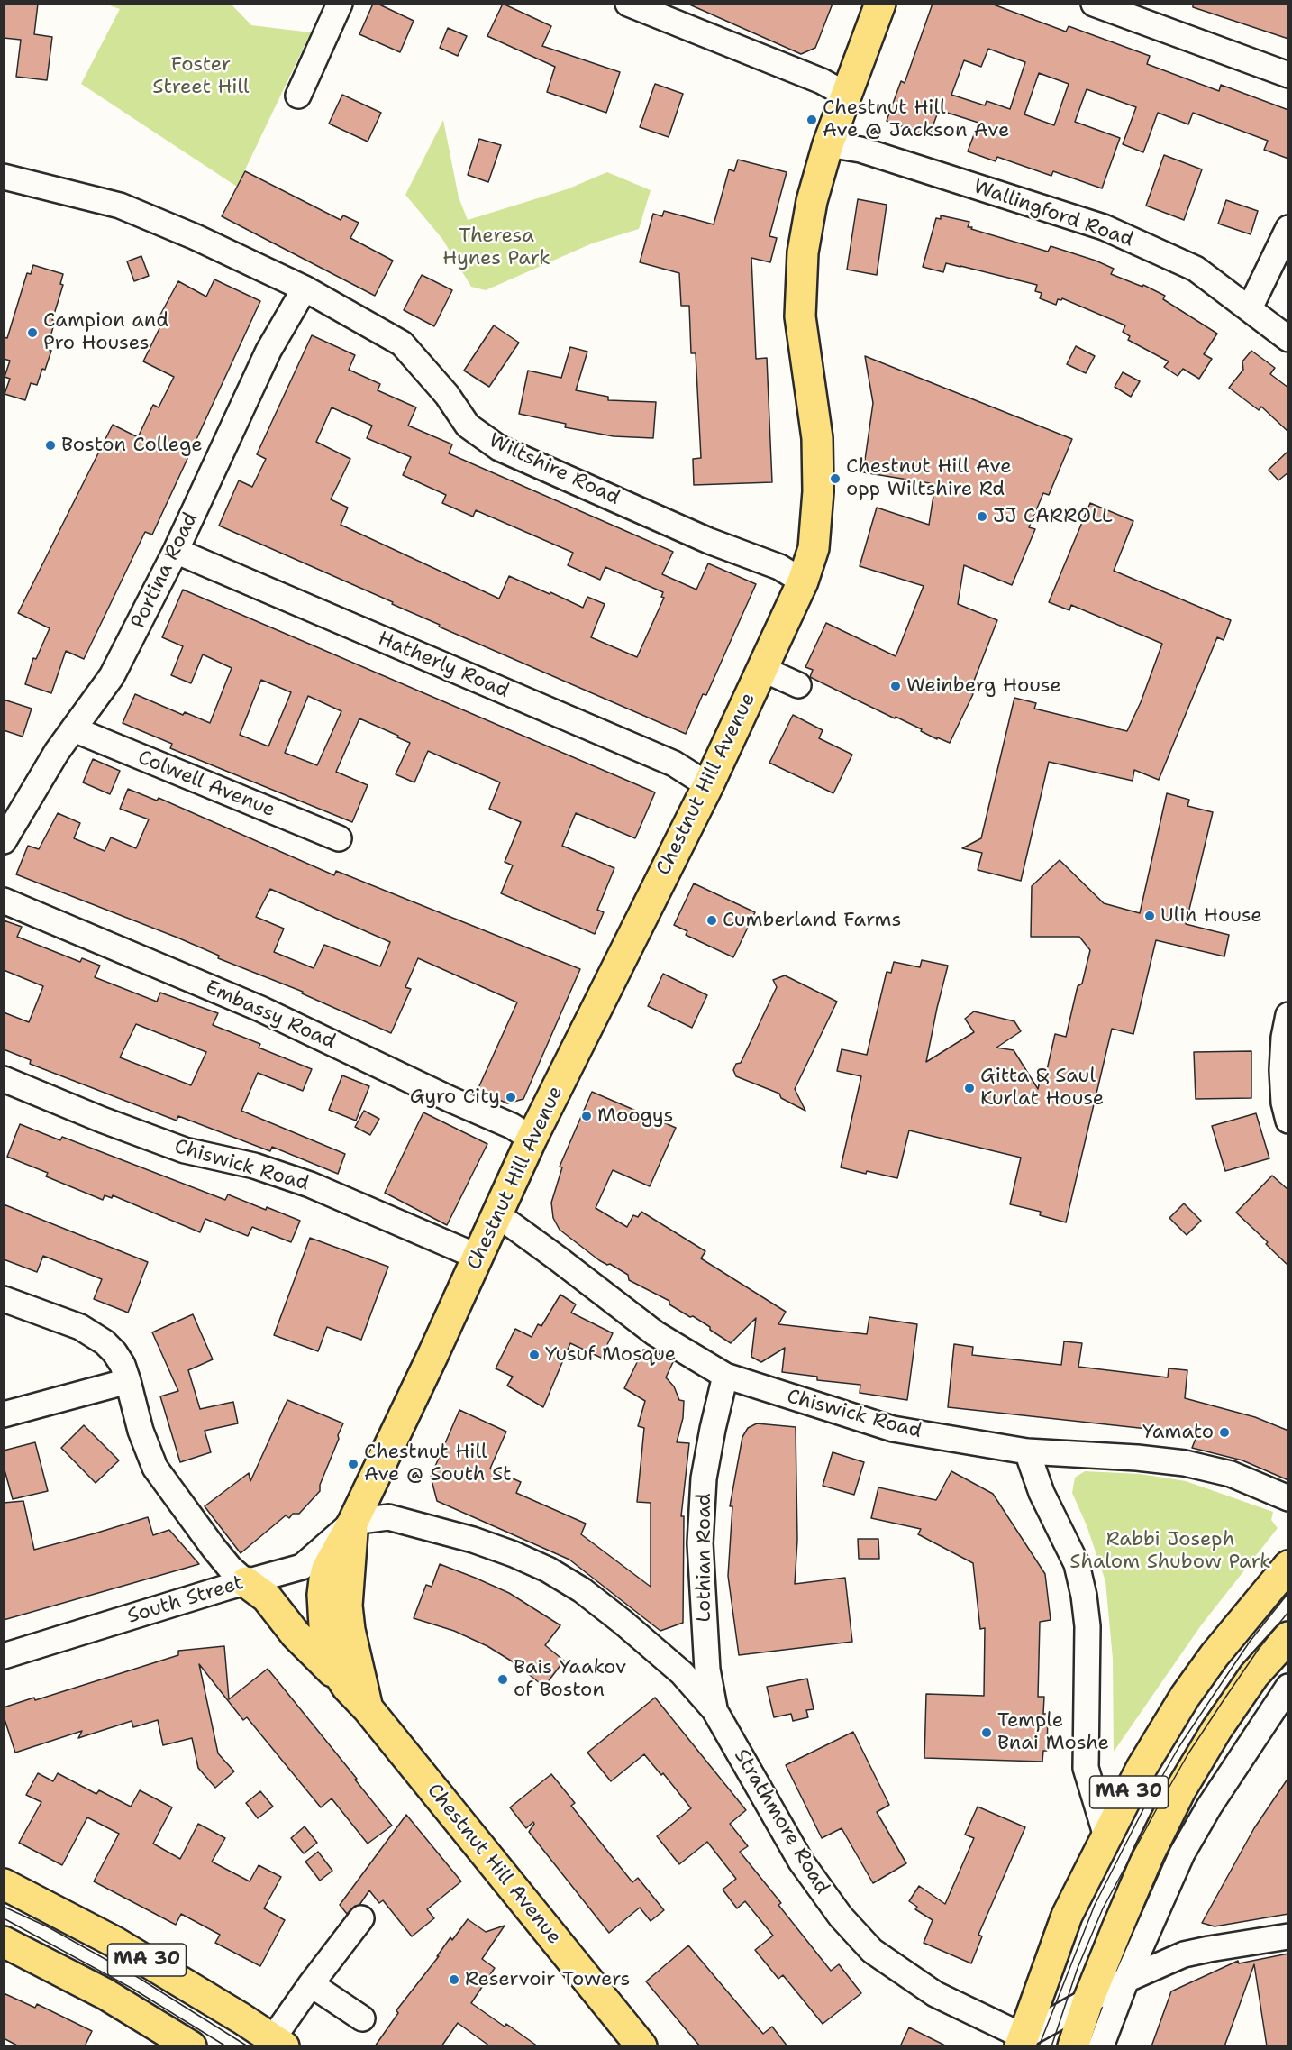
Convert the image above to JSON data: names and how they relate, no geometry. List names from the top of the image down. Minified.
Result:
{"streets":{"main road":["Chestnut Hill Avenue","MA 30"],"street":["Wallingford Road","Wiltshire Road","Portina Road","Hatherly Road","Colwell Avenue","Embassy Road","Chiswick Road","Lothian Road","South Street","Strathmore Road"]},"crossings":[["Wallingford Road","Chestnut Hill Avenue"],["Wiltshire Road","Portina Road"],["Wiltshire Road","Chestnut Hill Avenue"],["Portina Road","Hatherly Road"],["Portina Road","Colwell Avenue"],["Hatherly Road","Chestnut Hill Avenue"],["Chestnut Hill Avenue","Embassy Road"],["Chestnut Hill Avenue","Chiswick Road"],["Chestnut Hill Avenue","South Street"],["Chestnut Hill Avenue","Strathmore Road"],["Chiswick Road","Lothian Road"],["Lothian Road","Strathmore Road"],["South Street","Strathmore Road"],["MA 30","Strathmore Road"]],"parks":["Foster Street Hill","Theresa Hynes Park","Rabbi Joseph Shalom Shubow Park"],"places":["Chestnut Hill Ave @ Jackson Ave","Campion and Pro Houses","Boston College","Chestnut Hill Ave opp Wiltshire Rd","JJ CARROLL","Weinberg House","Ulin House","Cumberland Farms","Gitta & Saul Kurlat House","Gyro City","Moogys","Yusuf Mosque","Yamato","Chestnut Hill Ave @ South St","Bais Yaakov of Boston","Temple Bnai Moshe","Reservoir Towers"]}
